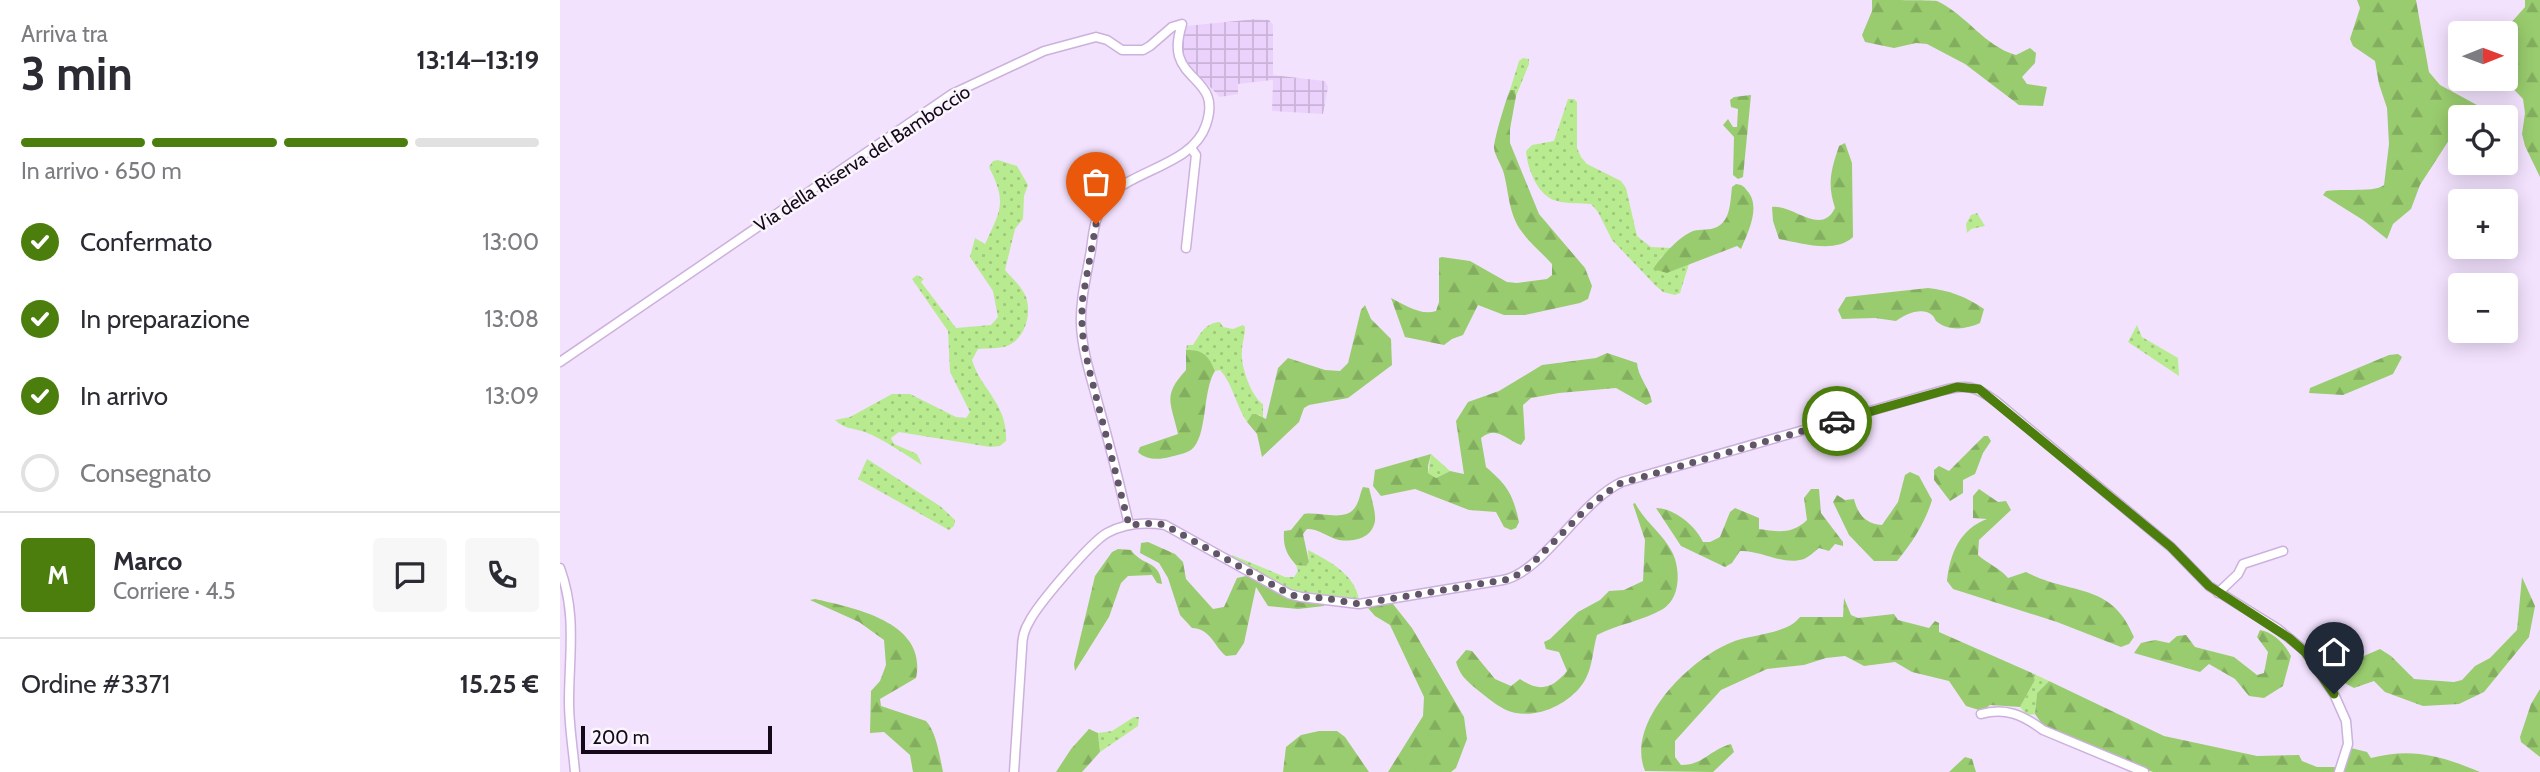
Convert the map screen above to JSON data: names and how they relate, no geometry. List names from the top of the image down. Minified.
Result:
{"streets":{"street":["Via della Riserva del Bamboccio"]},"scale_bar":"200 m","north":"right","page":{"heading":["3 min","Arriva tra","13:14–13:19"],"panel":["Marco","Corriere · 4.5","Ordine #3371","15.25 €"],"map_buttons":["+","−"],"bar":"In arrivo · 650 m","list":[["Confermato","13:00"],["In preparazione","13:08"],["In arrivo","13:09"],"Consegnato"],"round":"M","scale":"200 m"}}
